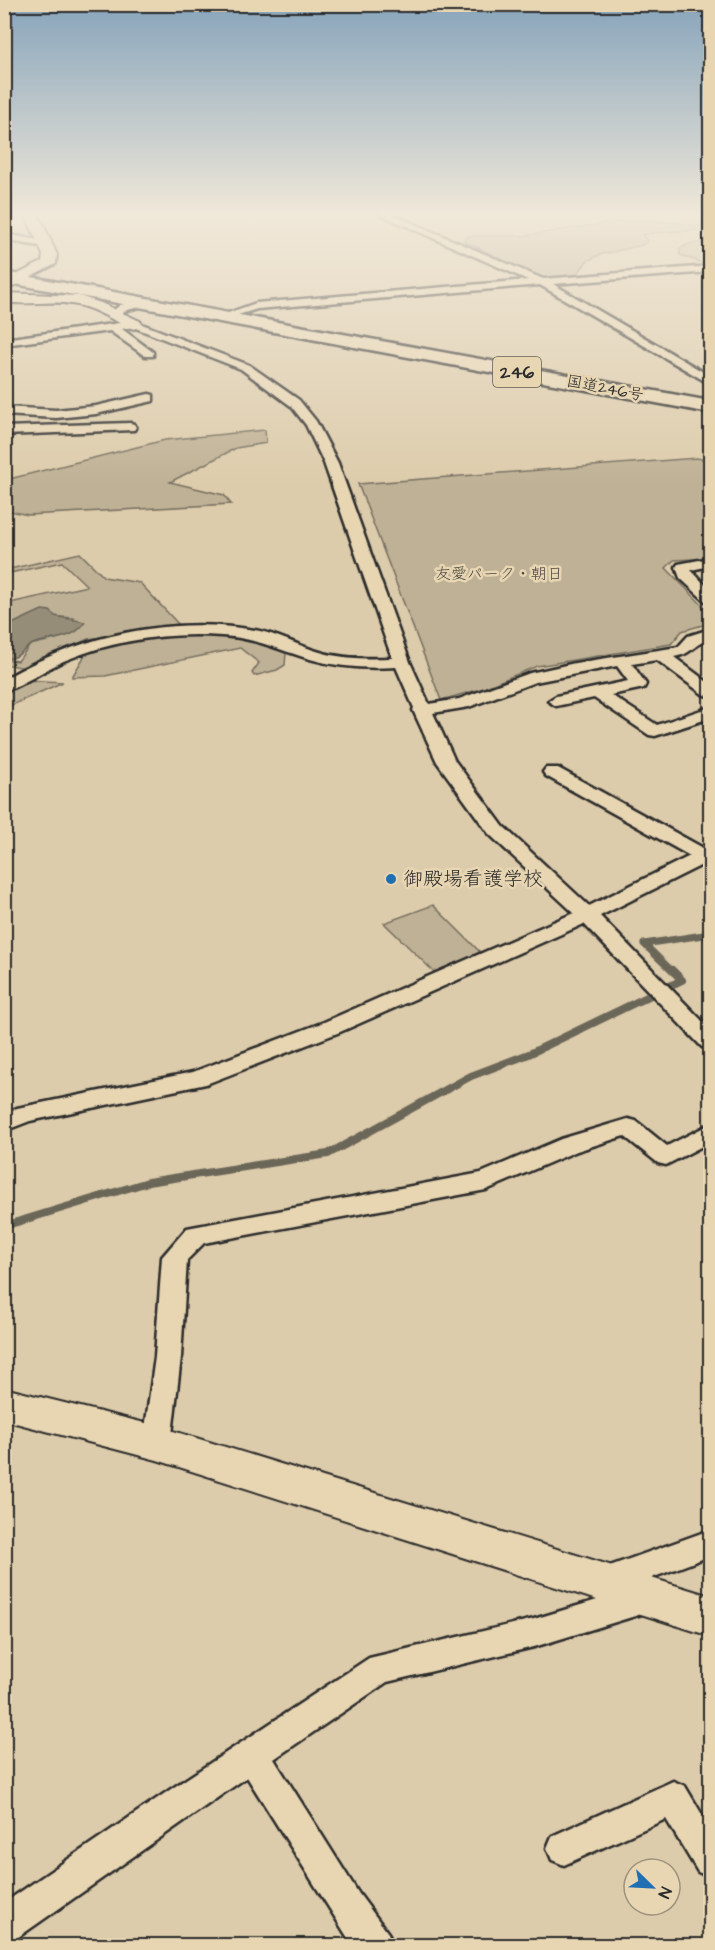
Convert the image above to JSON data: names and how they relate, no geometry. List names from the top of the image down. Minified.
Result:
{"streets":{"highway":["246","国道246号"]},"parks":["友愛パーク・朝日"],"places":["御殿場看護学校"],"north":"bottom right"}
